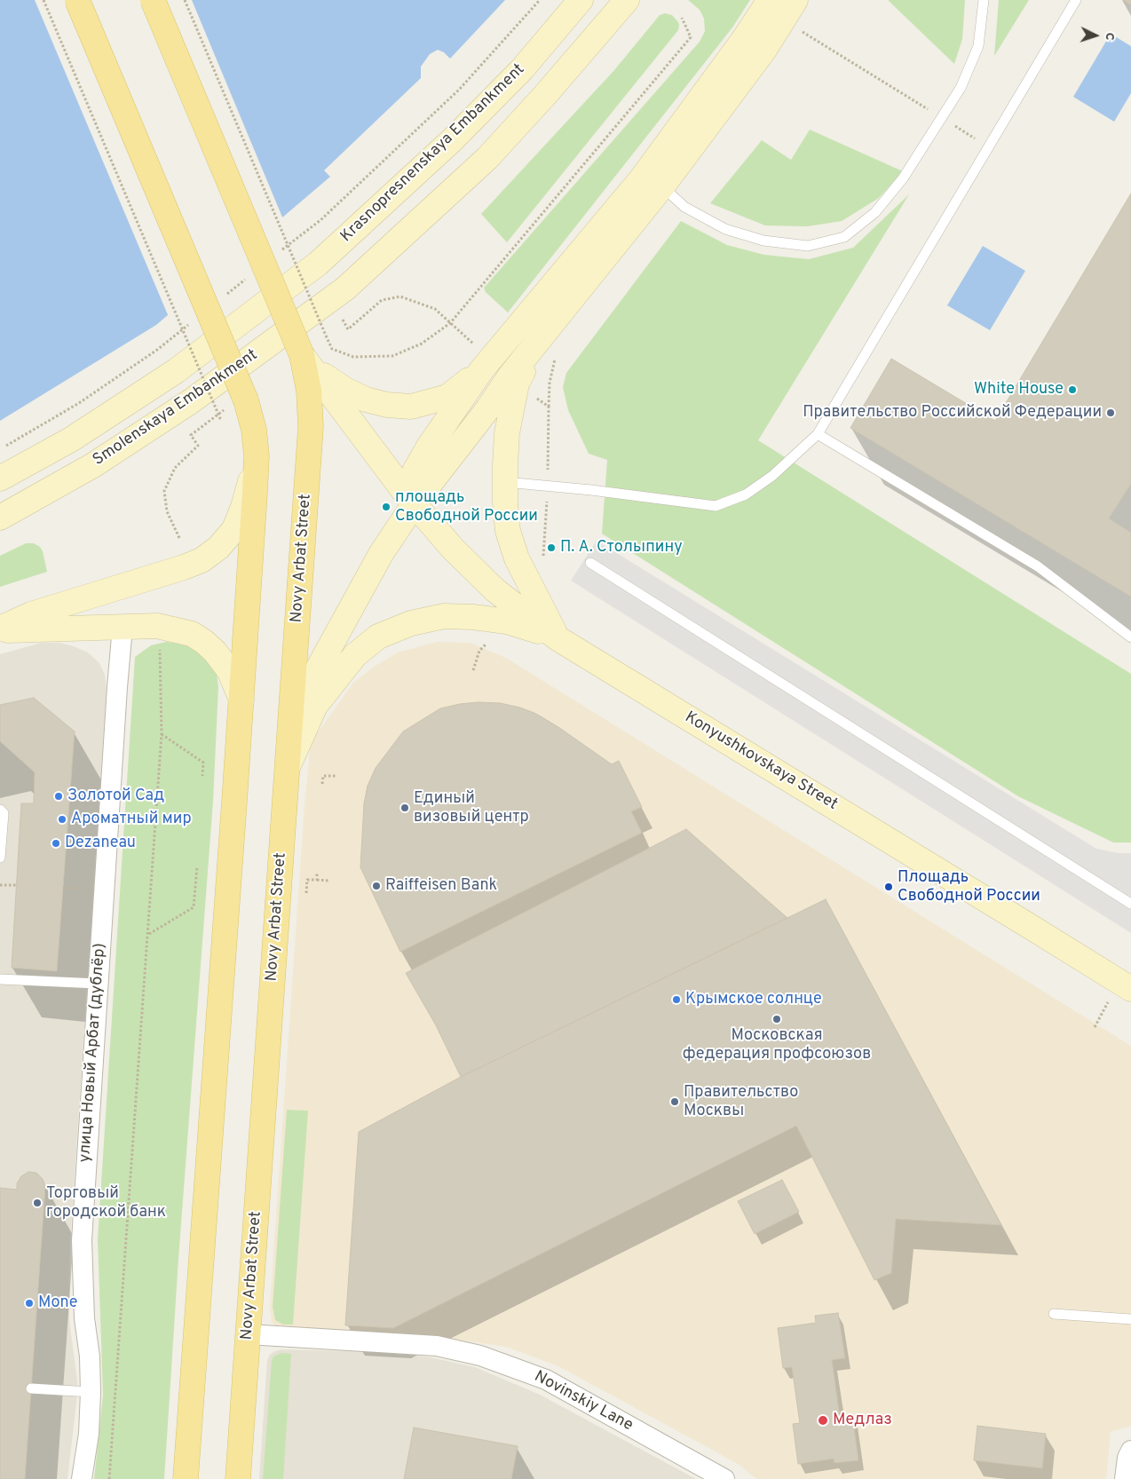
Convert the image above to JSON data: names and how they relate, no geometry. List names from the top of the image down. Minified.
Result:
{"streets":{"main road":["Krasnopresnenskaya Embankment","Smolenskaya Embankment","Novy Arbat Street","Konyushkovskaya Street"],"street":["улица Новый Арбат (дублёр)","Novinskiy Lane"]},"crossings":[["Krasnopresnenskaya Embankment","Smolenskaya Embankment"],["Novy Arbat Street","Konyushkovskaya Street"],["Novy Arbat Street","Novinskiy Lane"]],"places":["White House","Правительство Российской Федерации","площадь Свободной России","П. А. Столыпину","Золотой Сад","Единый визовый центр","Ароматный мир","Dezaneau","Raiffeisen Bank","Площадь Свободной России","Крымское солнце","Московская федерация профсоюзов","Правительство Москвы","Торговый городской банк","Mone","Медлаз"],"north":"right"}
